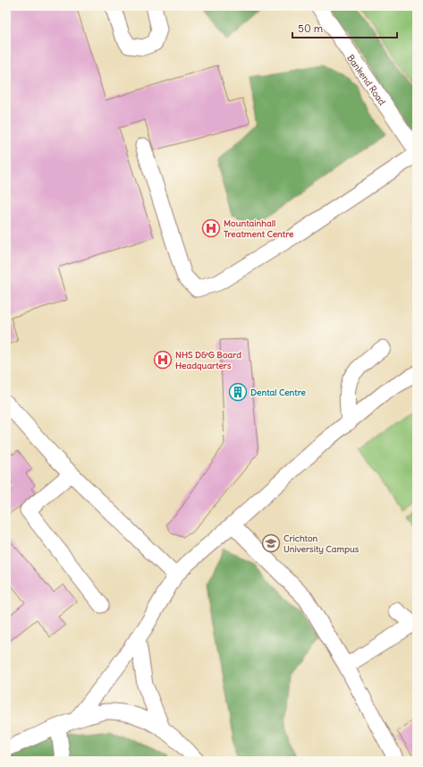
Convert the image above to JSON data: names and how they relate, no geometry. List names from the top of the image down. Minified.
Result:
{"streets":{"street":["Bankend Road"]},"places":{"hospital":["Mountainhall Treatment Centre","NHS D&G Board Headquarters"],"building":["Dental Centre"],"school or university":["Crichton University Campus"]},"scale_bar":"50 m"}
